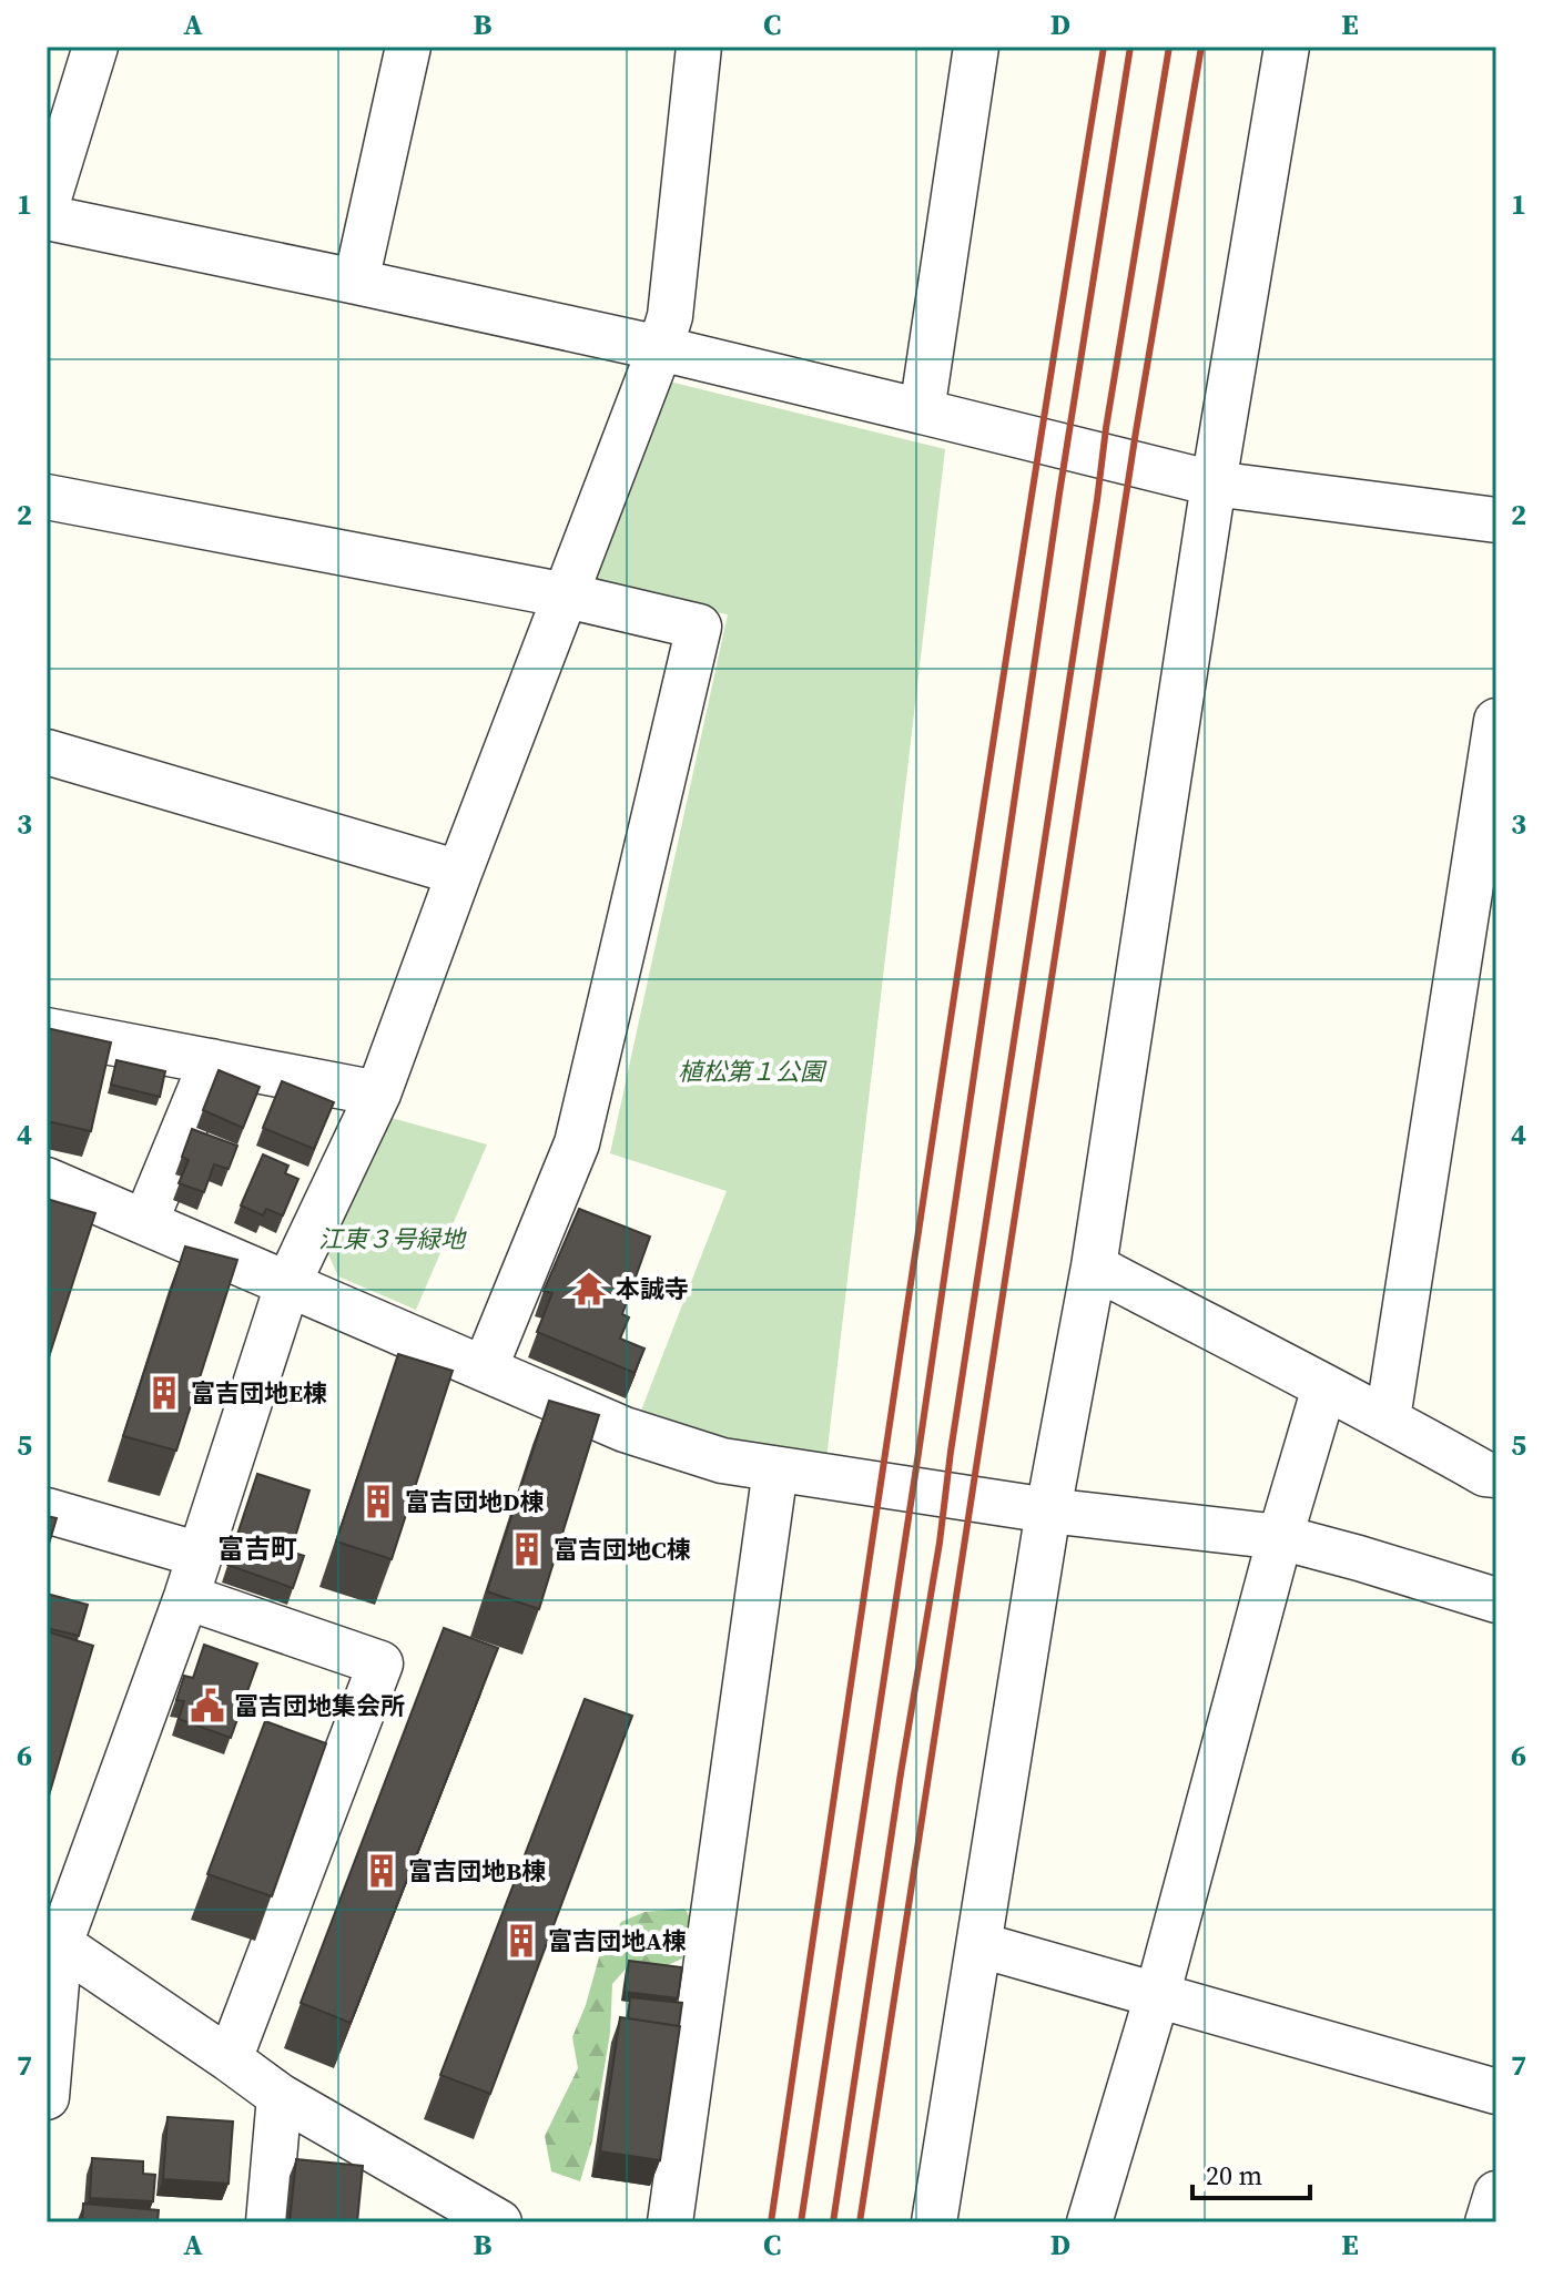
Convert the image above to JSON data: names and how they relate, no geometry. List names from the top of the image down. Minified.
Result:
{"districts":["富吉町"],"parks":["植松第１公園","江東３号緑地"],"places":{"temple":["本誠寺"],"building":["富吉団地E棟","富吉団地D棟","富吉団地C棟","富吉団地B棟","富吉団地A棟"],"public building":["冨吉団地集会所"]},"scale_bar":"20 m","grid":{"columns":["A","B","C","D","E"],"rows":["1","2","3","4","5","6","7"]}}
